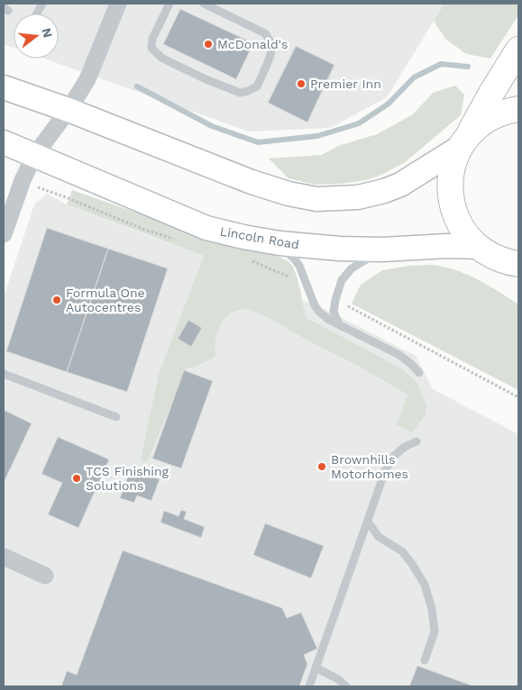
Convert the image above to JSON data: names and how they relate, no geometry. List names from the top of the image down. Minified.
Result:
{"streets":{"main road":["Lincoln Road"]},"places":["McDonald's","Premier Inn","Formula One Autocentres","Brownhills Motorhomes","TCS Finishing Solutions"],"north":"right"}
